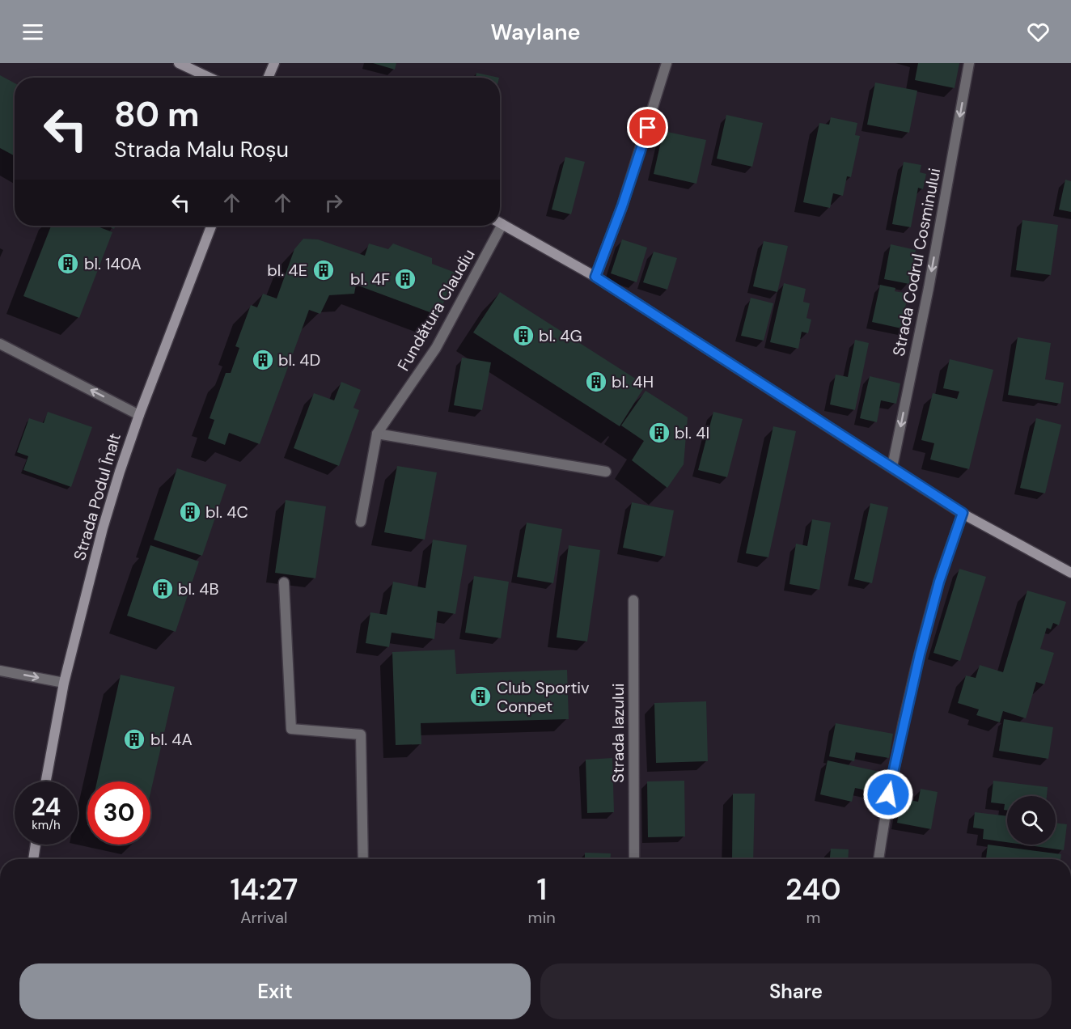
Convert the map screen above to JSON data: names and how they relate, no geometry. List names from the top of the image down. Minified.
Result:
{"streets":{"street":["Strada Codrul Cosminului","Fundătura Claudiu","Strada Podul Înalt","Strada Iazului"]},"one_way":["Strada Codrul Cosminului"],"places":{"building":["bl. 140A","bl. 4E","bl. 4F","bl. 4G","bl. 4D","bl. 4H","bl. 4I","bl. 4C","bl. 4B","Club Sportiv Conpet","bl. 4A"]},"page":{"header":"Waylane","turn":["80 m","Strada Malu Roșu"],"speed":"24 km/h","limit":"30","eta":["14:27","Arrival","1","min","240","m"],"buttons":["Exit","Share"]}}
